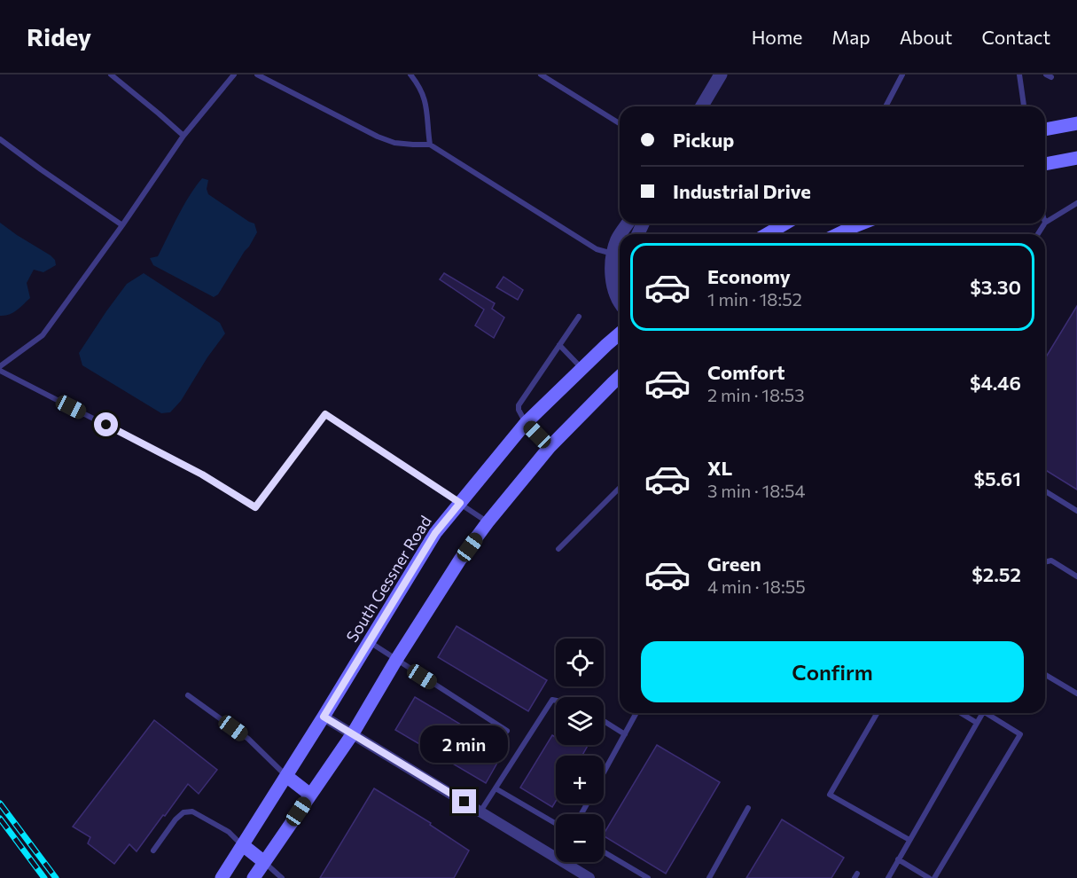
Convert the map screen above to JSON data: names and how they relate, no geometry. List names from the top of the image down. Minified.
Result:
{"streets":{"main road":["South Gessner Road"]},"page":{"header":"Ridey","nav":["Home","Map","About","Contact"],"banner":["Pickup","Industrial Drive"],"list":[{"name":"Economy","note":"1 min · 18:52","value":"$3.30"},{"name":"Comfort","note":"2 min · 18:53","value":"$4.46"},{"name":"XL","note":"3 min · 18:54","value":"$5.61"},{"name":"Green","note":"4 min · 18:55","value":"$2.52"}],"buttons":"Confirm","map_buttons":["+","−"],"bubble":"2 min"}}
